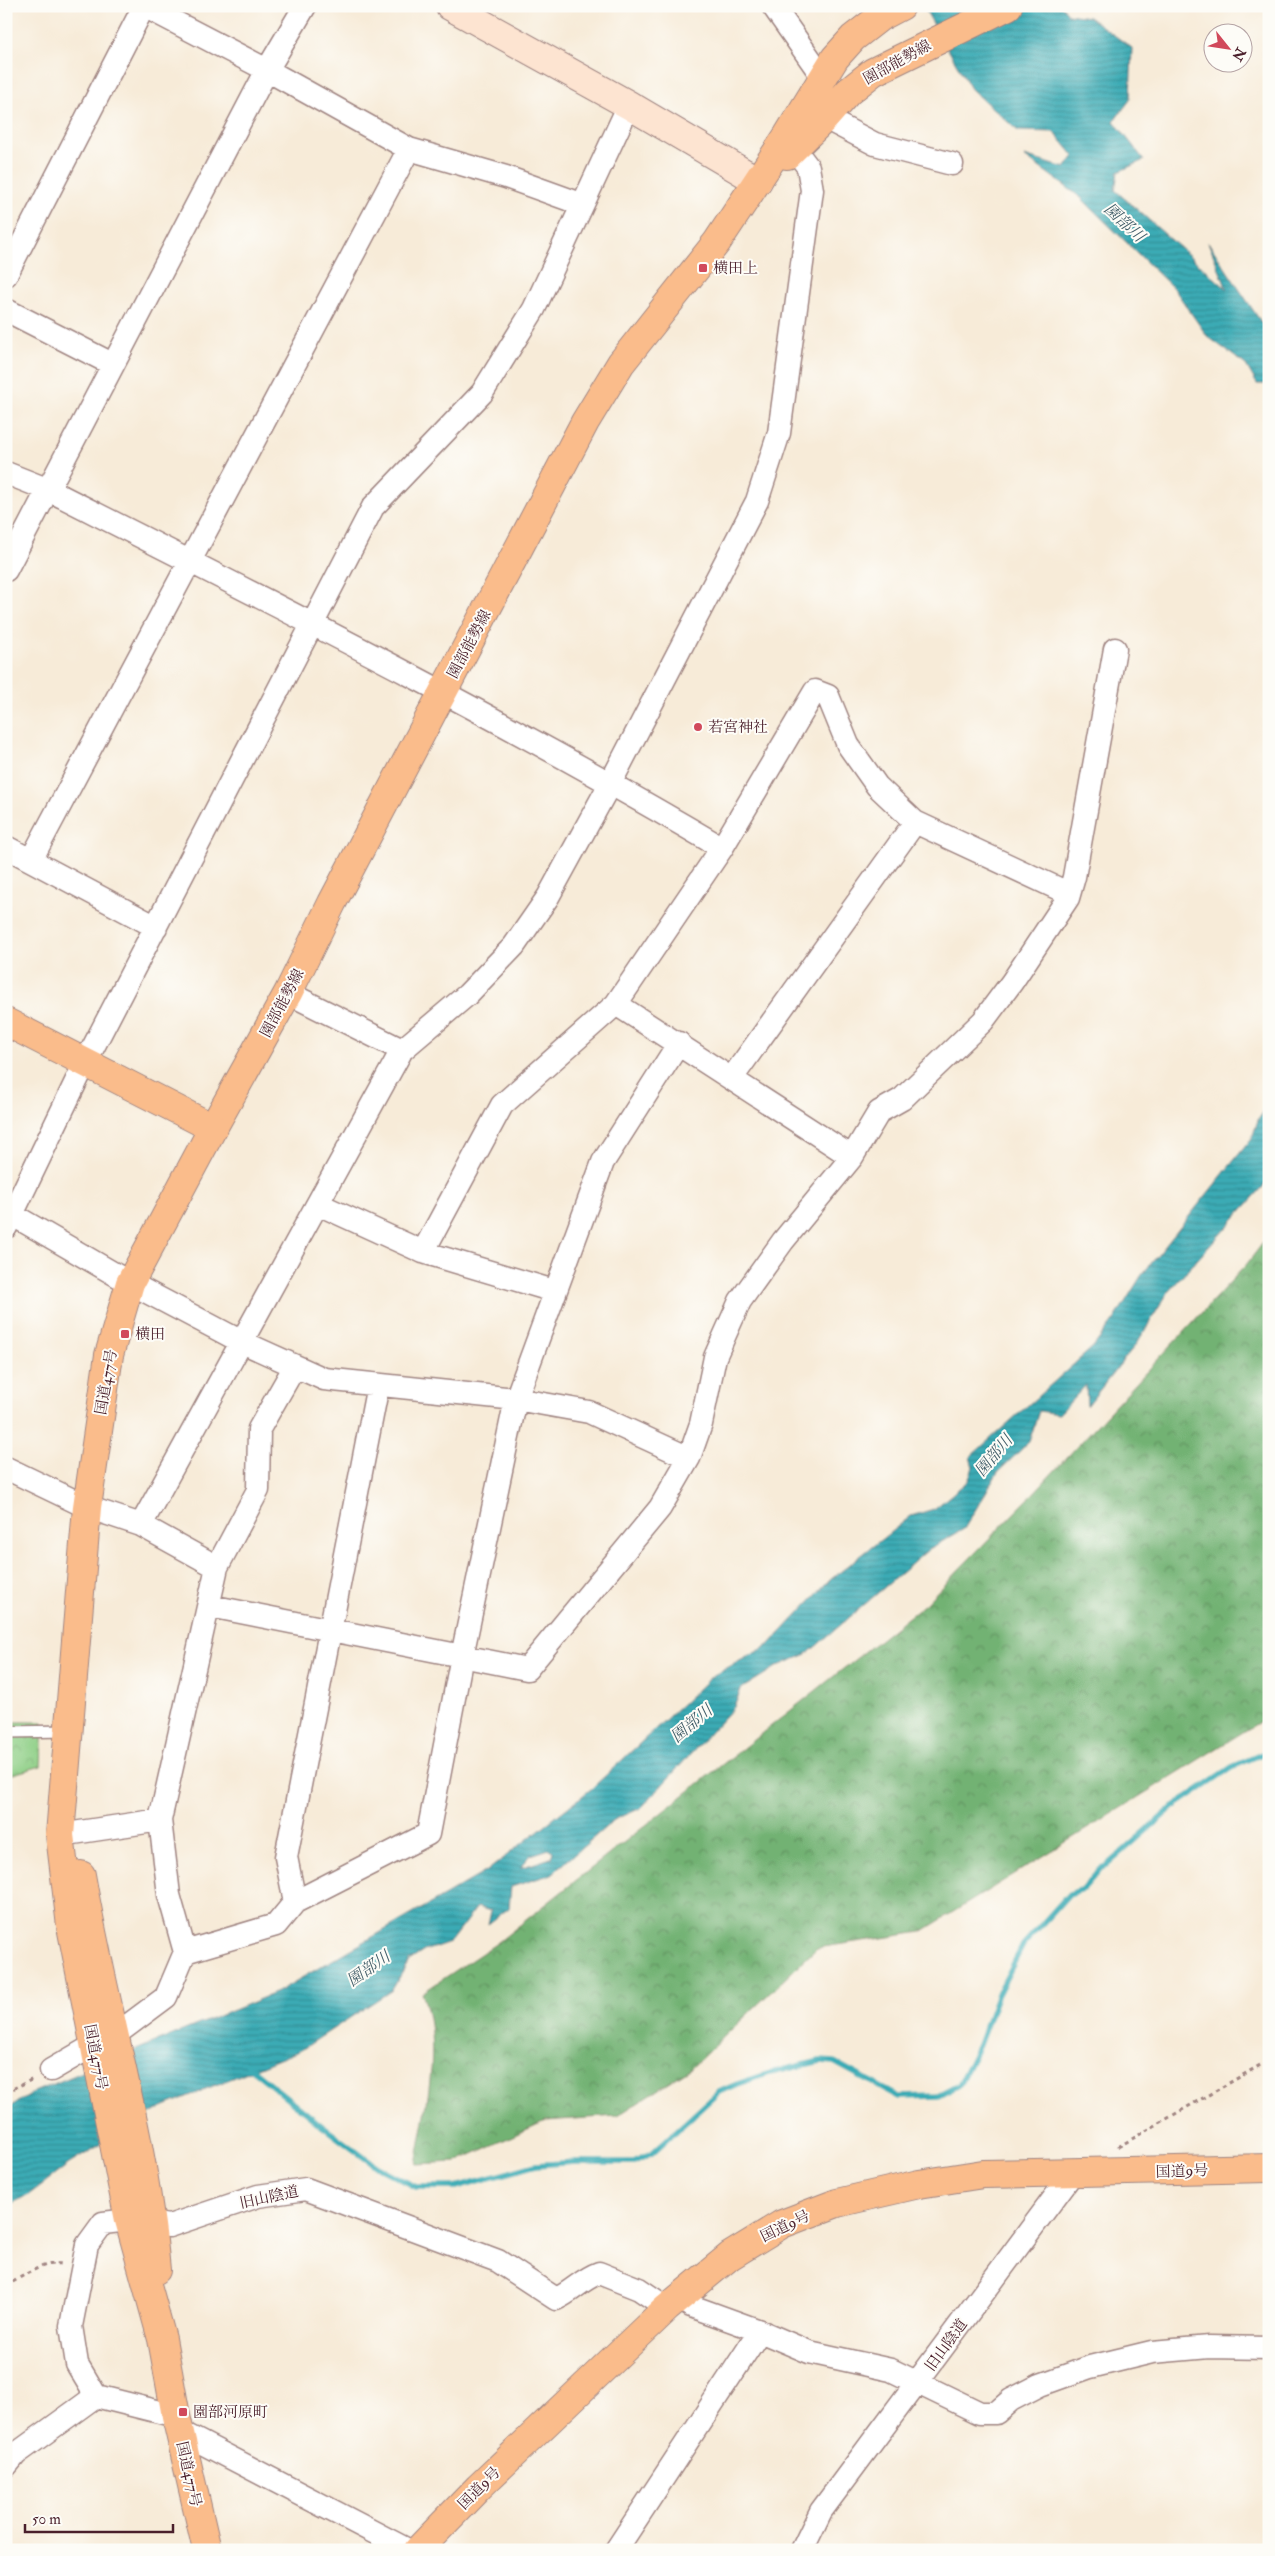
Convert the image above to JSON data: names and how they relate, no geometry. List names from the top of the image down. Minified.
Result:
{"streets":{"main road":["園部能勢線","国道477号","国道9号"],"street":["旧山陰道"]},"crossings":[["園部能勢線","国道477号"],["国道477号","旧山陰道"],["国道9号","旧山陰道"]],"water":["園部川"],"places":{"transit":["横田上","横田","園部河原町"],"other":["若宮神社"]},"scale_bar":"50 m","north":"bottom right"}
